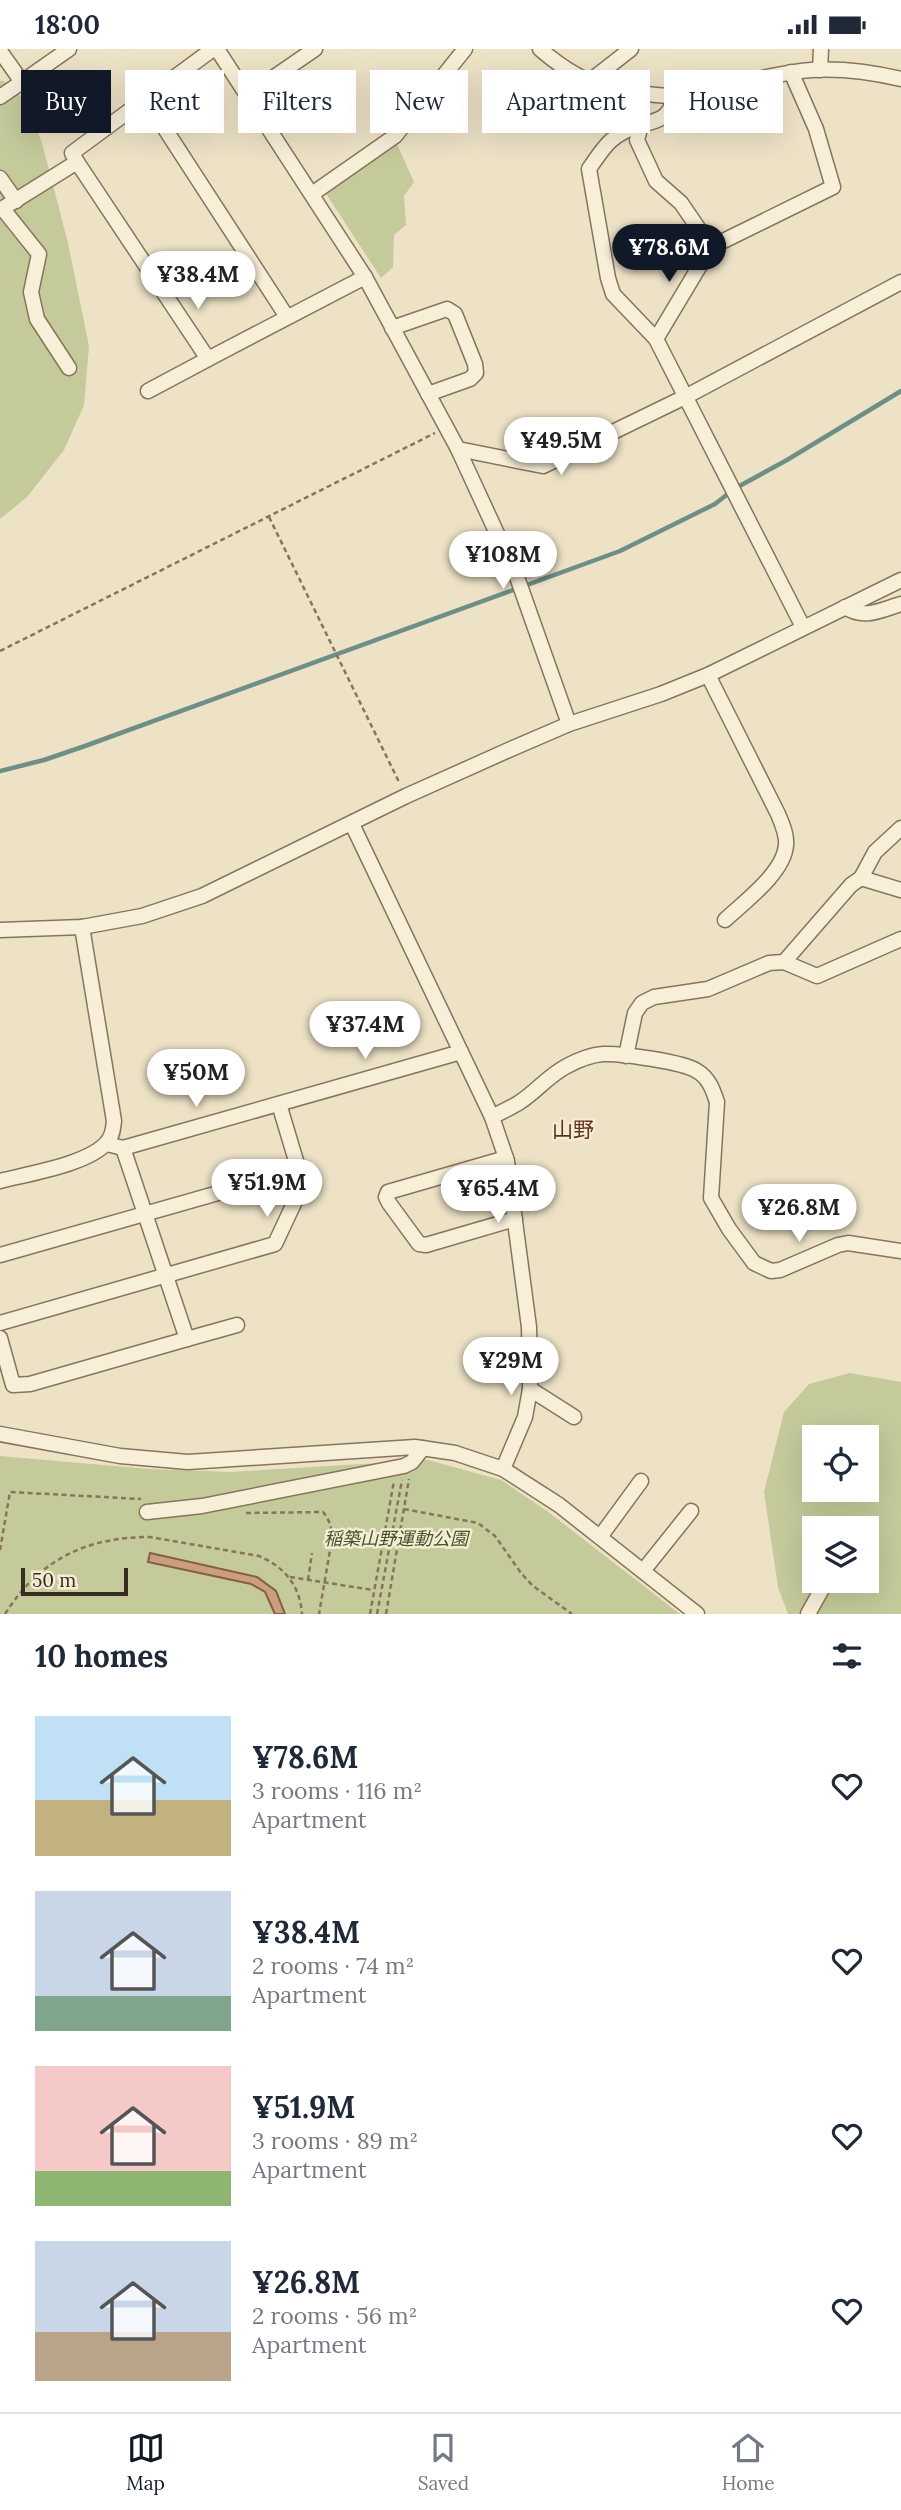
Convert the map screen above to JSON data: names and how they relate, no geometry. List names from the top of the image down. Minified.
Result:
{"districts":["山野"],"parks":["稲築山野運動公園"],"scale_bar":"50 m","page":{"status":"18:00","chip":["Buy","Rent","Filters","New","Apartment","House"],"price":["¥78.6M","¥38.4M","¥49.5M","¥108M","¥37.4M","¥50M","¥51.9M","¥65.4M","¥26.8M","¥29M"],"scale":"50 m","heading":"10 homes","list":[{"name":"¥78.6M","note":"3 rooms · 116 m² · Apartment"},{"name":"¥38.4M","note":"2 rooms · 74 m² · Apartment"},{"name":"¥51.9M","note":"3 rooms · 89 m² · Apartment"},{"name":"¥26.8M","note":"2 rooms · 56 m² · Apartment"}],"tabs":["Map","Saved","Home"]}}
